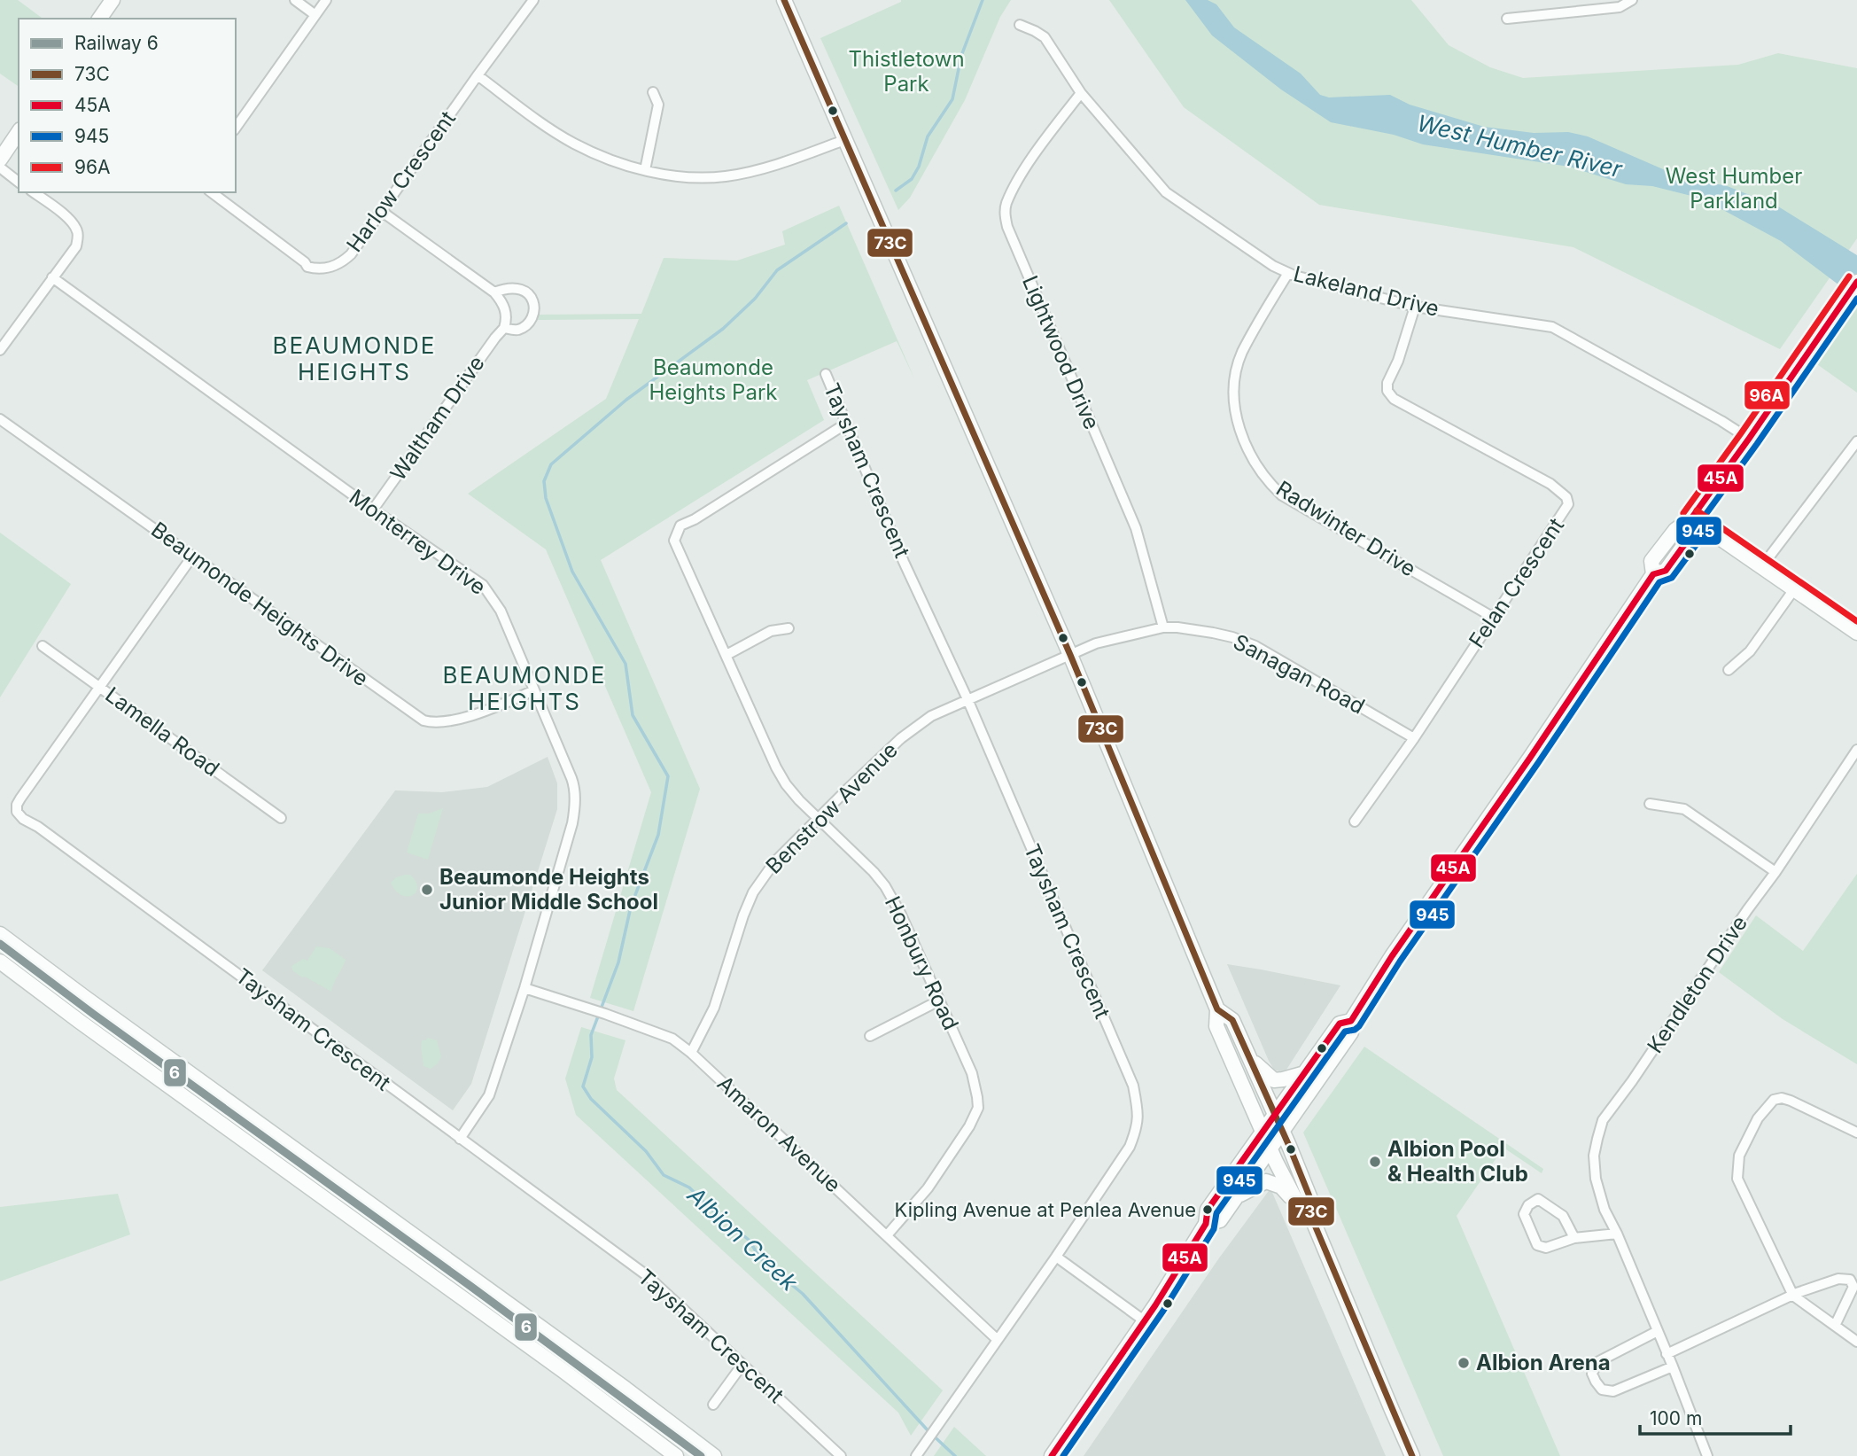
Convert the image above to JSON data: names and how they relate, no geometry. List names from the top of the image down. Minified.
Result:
{"streets":{"street":["Harlow Crescent","Lakeland Drive","Lightwood Drive","Waltham Drive","Taysham Crescent","Radwinter Drive","Monterrey Drive","Felan Crescent","Beaumonde Heights Drive","Sanagan Road","Lamella Road","Benstrow Avenue","Honbury Road","Kendleton Drive","Amaron Avenue"]},"crossings":[["Lakeland Drive","Lightwood Drive"],["Lakeland Drive","Radwinter Drive"],["Lakeland Drive","Felan Crescent"],["Lightwood Drive","Sanagan Road"],["Waltham Drive","Monterrey Drive"],["Taysham Crescent","Monterrey Drive"],["Taysham Crescent","Beaumonde Heights Drive"],["Taysham Crescent","Lamella Road"],["Taysham Crescent","Benstrow Avenue"],["Taysham Crescent","Honbury Road"],["Taysham Crescent","Amaron Avenue"],["Radwinter Drive","Felan Crescent"],["Monterrey Drive","Beaumonde Heights Drive"],["Monterrey Drive","Amaron Avenue"],["Felan Crescent","Sanagan Road"],["Sanagan Road","Benstrow Avenue"],["Benstrow Avenue","Honbury Road"],["Benstrow Avenue","Amaron Avenue"],["Honbury Road","Amaron Avenue"]],"districts":["BEAUMONDE HEIGHTS","BEAUMONDE HEIGHTS"],"water":["West Humber River","Albion Creek"],"parks":["Thistletown Park","West Humber Parkland","Beaumonde Heights Park"],"places":["Beaumonde Heights Junior Middle School","Albion Pool & Health Club","Kipling Avenue at Penlea Avenue","Albion Arena"],"lines":["transit line 73C","transit line 96A","transit line 45A","transit line 945","rail line 6"],"legend":["Railway 6","73C","45A","945","96A"],"scale_bar":"100 m"}
